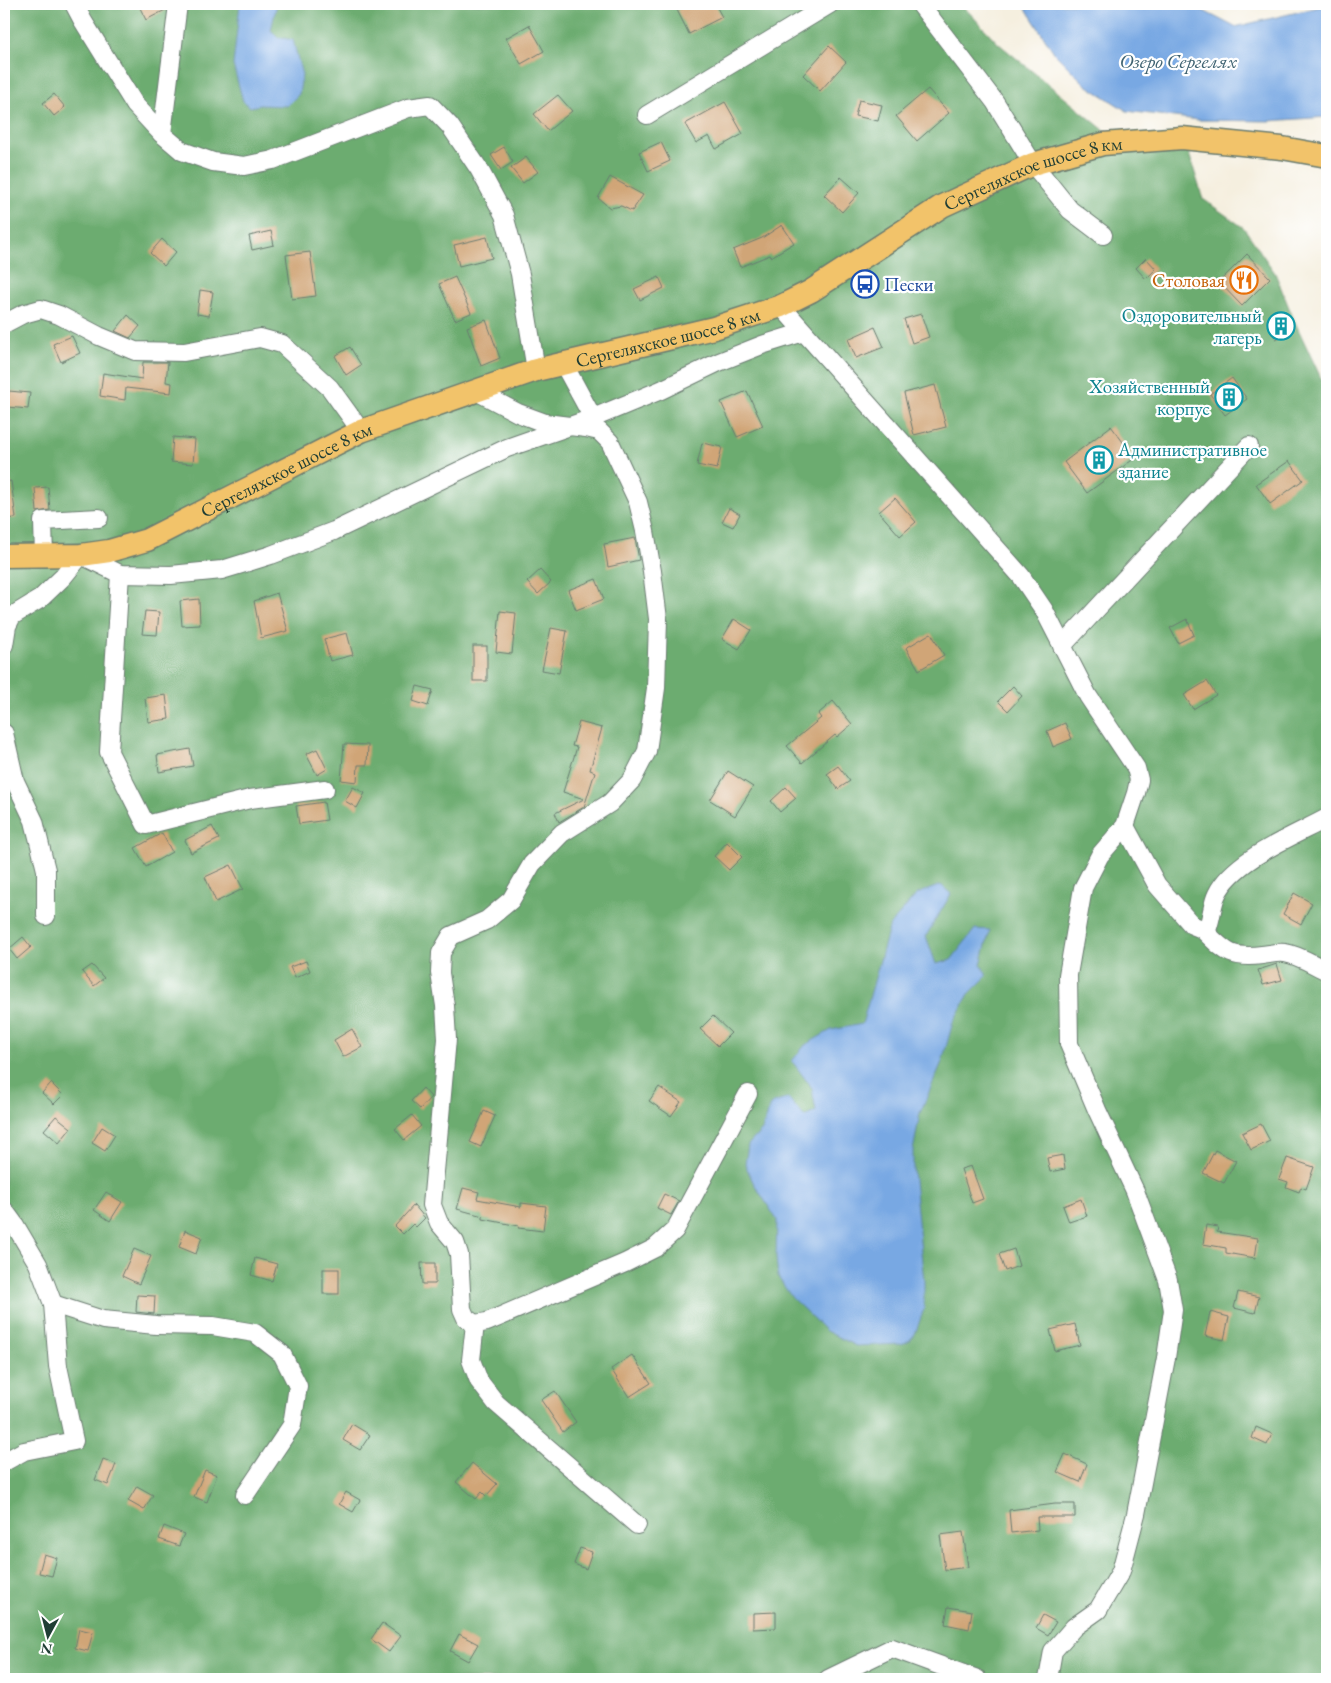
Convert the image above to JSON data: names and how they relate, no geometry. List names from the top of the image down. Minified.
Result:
{"streets":{"main road":["Сергеляхское шоссе 8 км"]},"water":["Озеро Сергелях"],"places":{"restaurant":["Столовая"],"bus stop":["Пески"],"building":["Оздоровительный лагерь","Хозяйственный корпус","Административное здание"]},"north":"bottom"}
